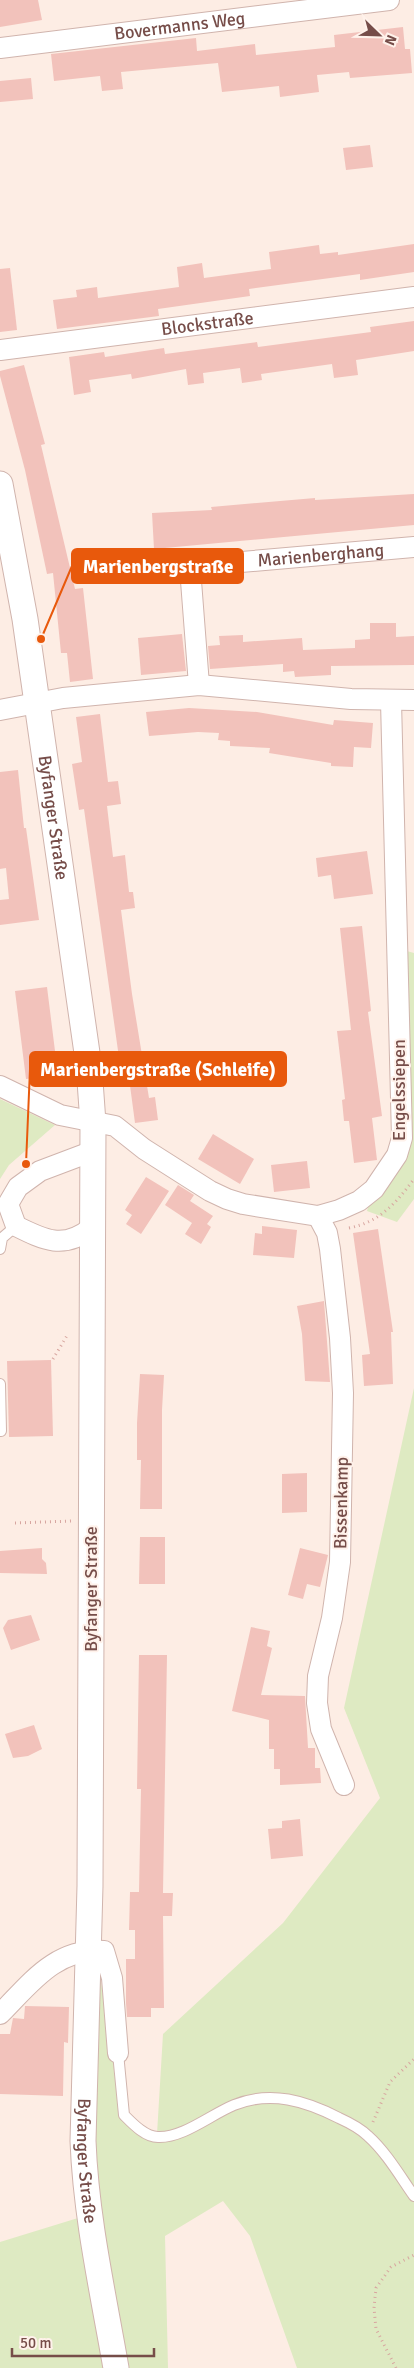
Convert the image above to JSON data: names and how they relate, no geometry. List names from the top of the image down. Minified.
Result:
{"streets":{"street":["Bovermanns Weg","Blockstraße","Marienberghang","Byfanger Straße","Engelssiepen","Bissenkamp"]},"crossings":[["Byfanger Straße","Engelssiepen"],["Engelssiepen","Bissenkamp"]],"places":["Marienbergstraße","Marienbergstraße (Schleife)"],"scale_bar":"50 m","north":"bottom right"}
